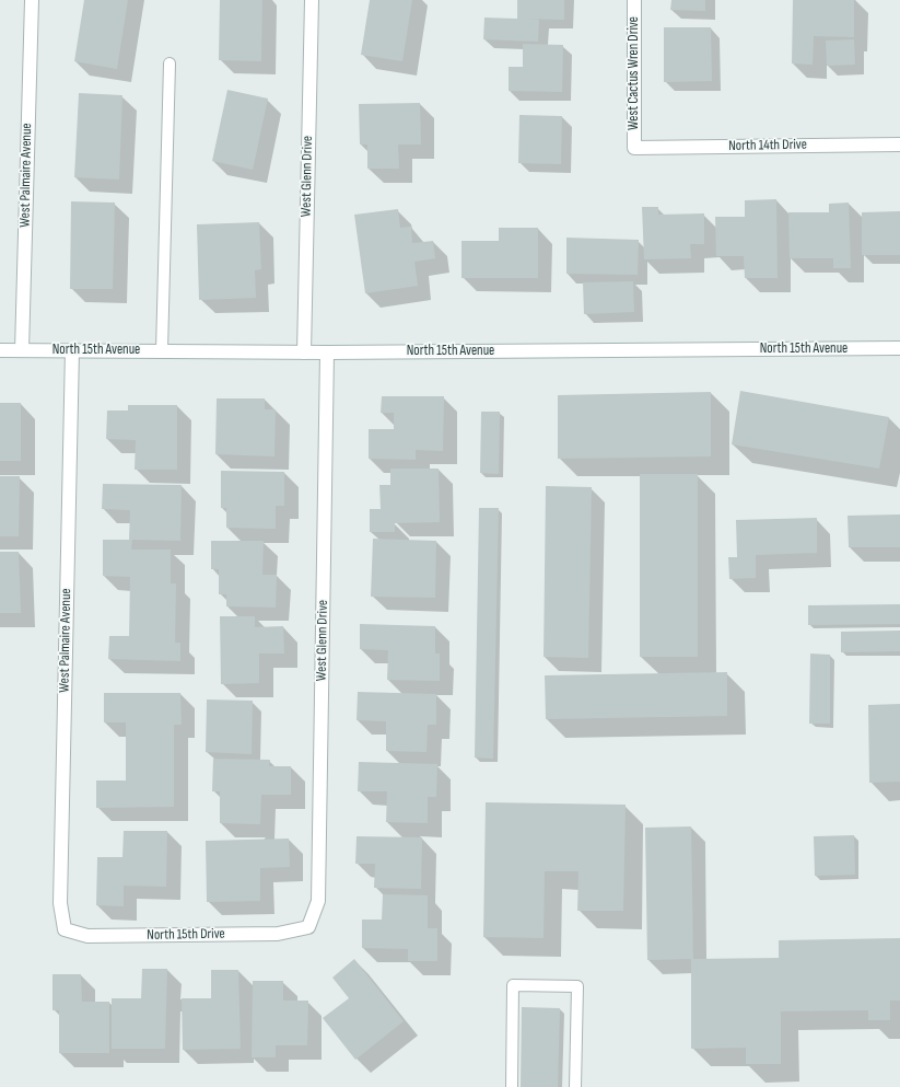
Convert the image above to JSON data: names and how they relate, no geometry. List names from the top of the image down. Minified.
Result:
{"streets":{"street":["West Cactus Wren Drive","North 14th Drive","West Palmaire Avenue","West Glenn Drive","North 15th Avenue","North 15th Drive"]},"crossings":[["West Cactus Wren Drive","North 14th Drive"],["West Palmaire Avenue","North 15th Avenue"],["West Palmaire Avenue","North 15th Drive"],["West Glenn Drive","North 15th Avenue"],["West Glenn Drive","North 15th Drive"]]}
